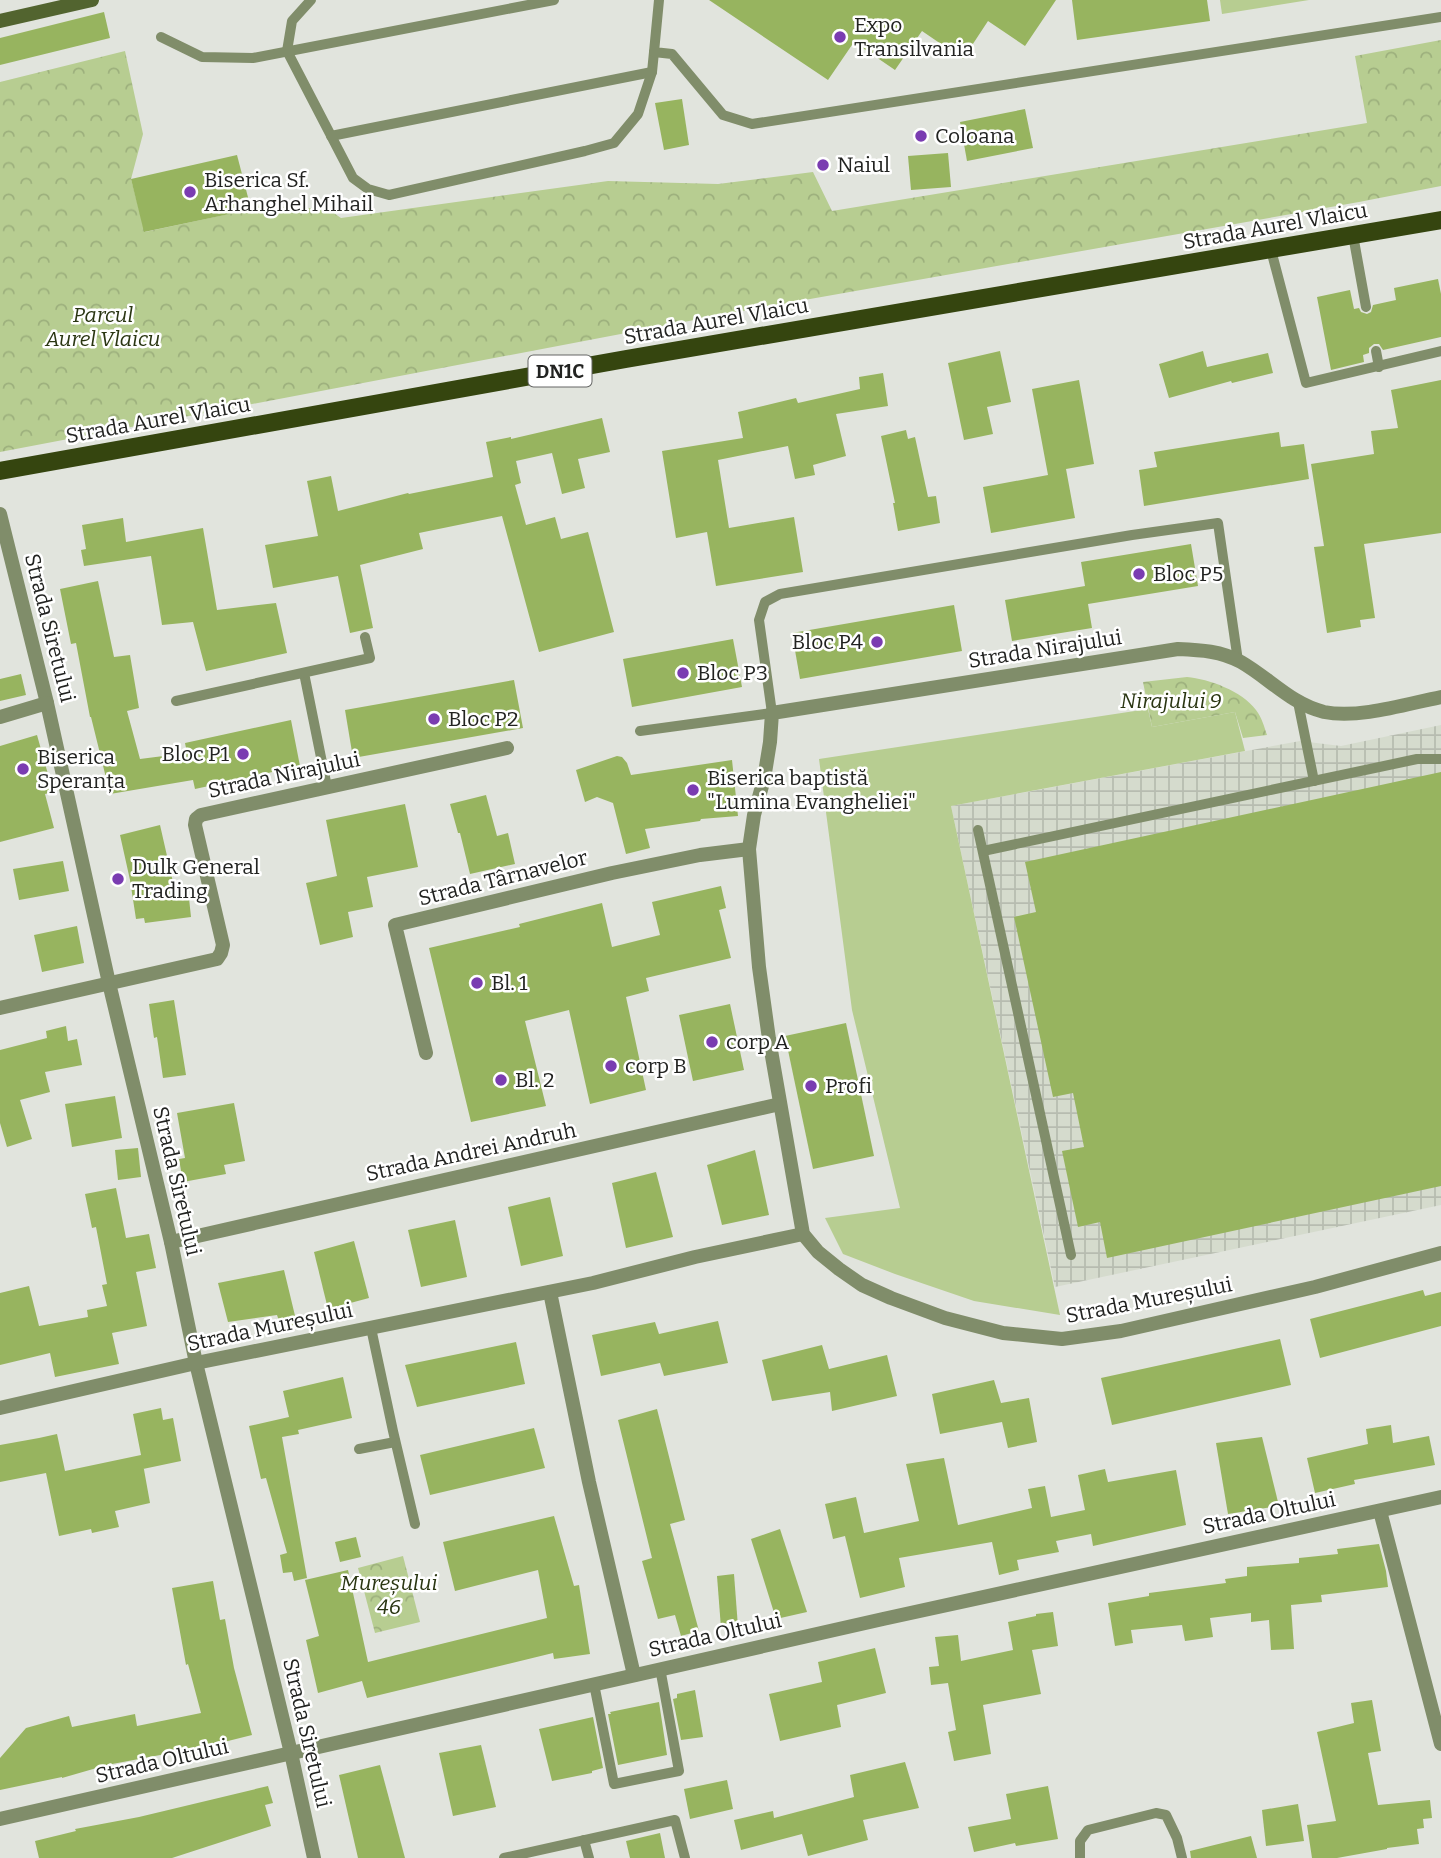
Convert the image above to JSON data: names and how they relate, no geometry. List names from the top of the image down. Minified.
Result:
{"streets":{"main road":["Strada Aurel Vlaicu","DN1C"],"street":["Strada Siretului","Strada Nirajului","Strada Târnavelor","Strada Andrei Andruh","Strada Mureșului","Strada Oltului"]},"crossings":[["Strada Siretului","Strada Nirajului"],["Strada Siretului","Strada Andrei Andruh"],["Strada Siretului","Strada Mureșului"],["Strada Siretului","Strada Oltului"]],"parks":["Parcul Aurel Vlaicu","Nirajului 9","Mureșului 46"],"places":["Expo Transilvania","Coloana","Naiul","Biserica Sf. Arhanghel Mihail","Bloc P5","Bloc P4","Bloc P3","Bloc P2","Bloc P1","Biserica Speranța","Biserica baptistă \"Lumina Evangheliei\"","Dulk General Trading","Bl. 1","corp A","corp B","Bl. 2","Profi"]}
